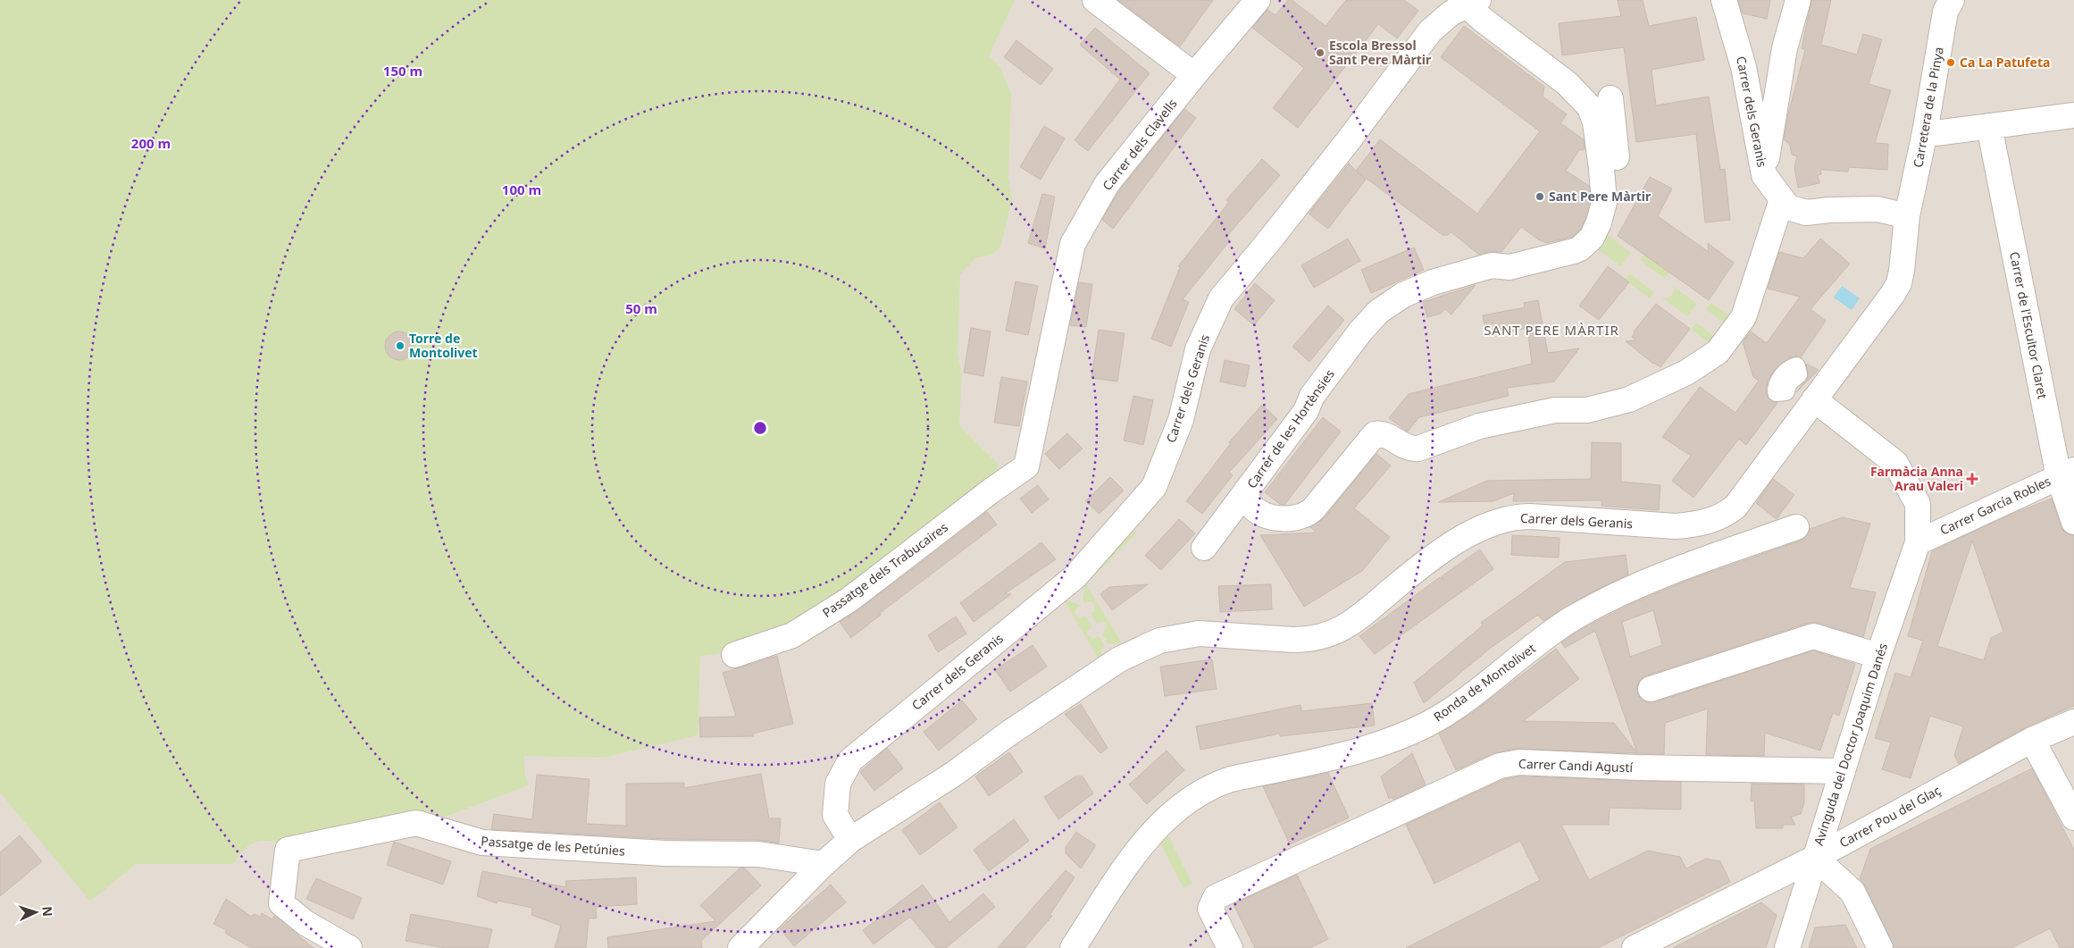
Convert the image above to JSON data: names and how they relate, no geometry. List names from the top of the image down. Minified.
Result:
{"streets":{"street":["Carretera de la Pinya","Carrer dels Geranis","Carrer dels Clavells","Carrer de l'Escultor Claret","Carrer de les Hortènsies","Carrer García Robles","Passatge dels Trabucaires","Ronda de Montolivet","Avinguda del Doctor Joaquim Danés","Carrer Candi Agustí","Carrer Pou del Glaç","Passatge de les Petúnies"]},"crossings":[["Carretera de la Pinya","Carrer dels Geranis"],["Carrer dels Geranis","Carrer de les Hortènsies"],["Carrer dels Geranis","Passatge de les Petúnies"],["Carrer dels Clavells","Passatge dels Trabucaires"],["Carrer de l'Escultor Claret","Carrer García Robles"],["Carrer García Robles","Avinguda del Doctor Joaquim Danés"],["Avinguda del Doctor Joaquim Danés","Carrer Candi Agustí"],["Avinguda del Doctor Joaquim Danés","Carrer Pou del Glaç"]],"districts":["SANT PERE MÀRTIR"],"places":{"other":["Escola Bressol Sant Pere Màrtir","Ca La Patufeta","Sant Pere Màrtir","Torre de Montolivet"],"health":["Farmàcia Anna Arau Valeri"]},"north":"right","rings":["150 m","200 m","100 m","50 m"]}
